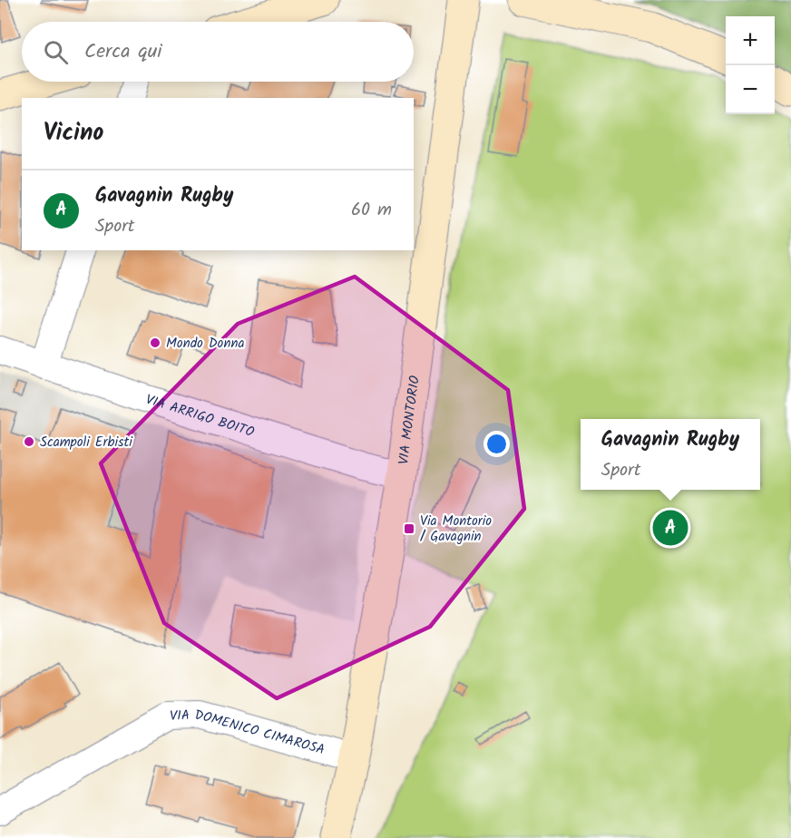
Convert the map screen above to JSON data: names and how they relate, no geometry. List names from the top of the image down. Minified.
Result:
{"streets":{"street":["VIA ARRIGO BOITO","VIA MONTORIO","VIA DOMENICO CIMAROSA"]},"crossings":[["VIA ARRIGO BOITO","VIA MONTORIO"],["VIA MONTORIO","VIA DOMENICO CIMAROSA"]],"places":{"other":["Mondo Donna","Scampoli Erbisti"],"transit":["Via Montorio / Gavagnin"]},"page":{"map_buttons":["+","−"],"search":"Cerca qui","heading":"Vicino","list":[{"mark":"A","name":"Gavagnin Rugby","note":"Sport","value":"60 m"}],"popup":["Gavagnin Rugby","Sport"],"pins":"A"}}
